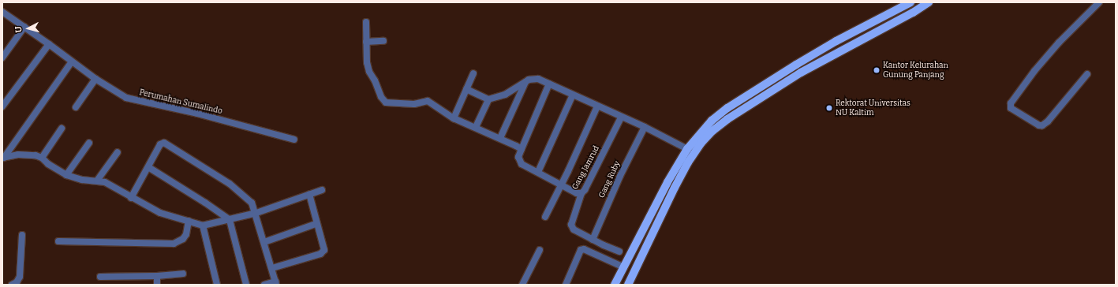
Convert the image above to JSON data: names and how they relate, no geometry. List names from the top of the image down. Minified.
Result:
{"streets":{"street":["Perumahan Sumalindo","Gang Jamrud","Gang Ruby"]},"crossings":[["Gang Jamrud","Gang Ruby"]],"places":["Kantor Kelurahan Gunung Panjang","Rektorat Universitas NU Kaltim"],"north":"left"}
